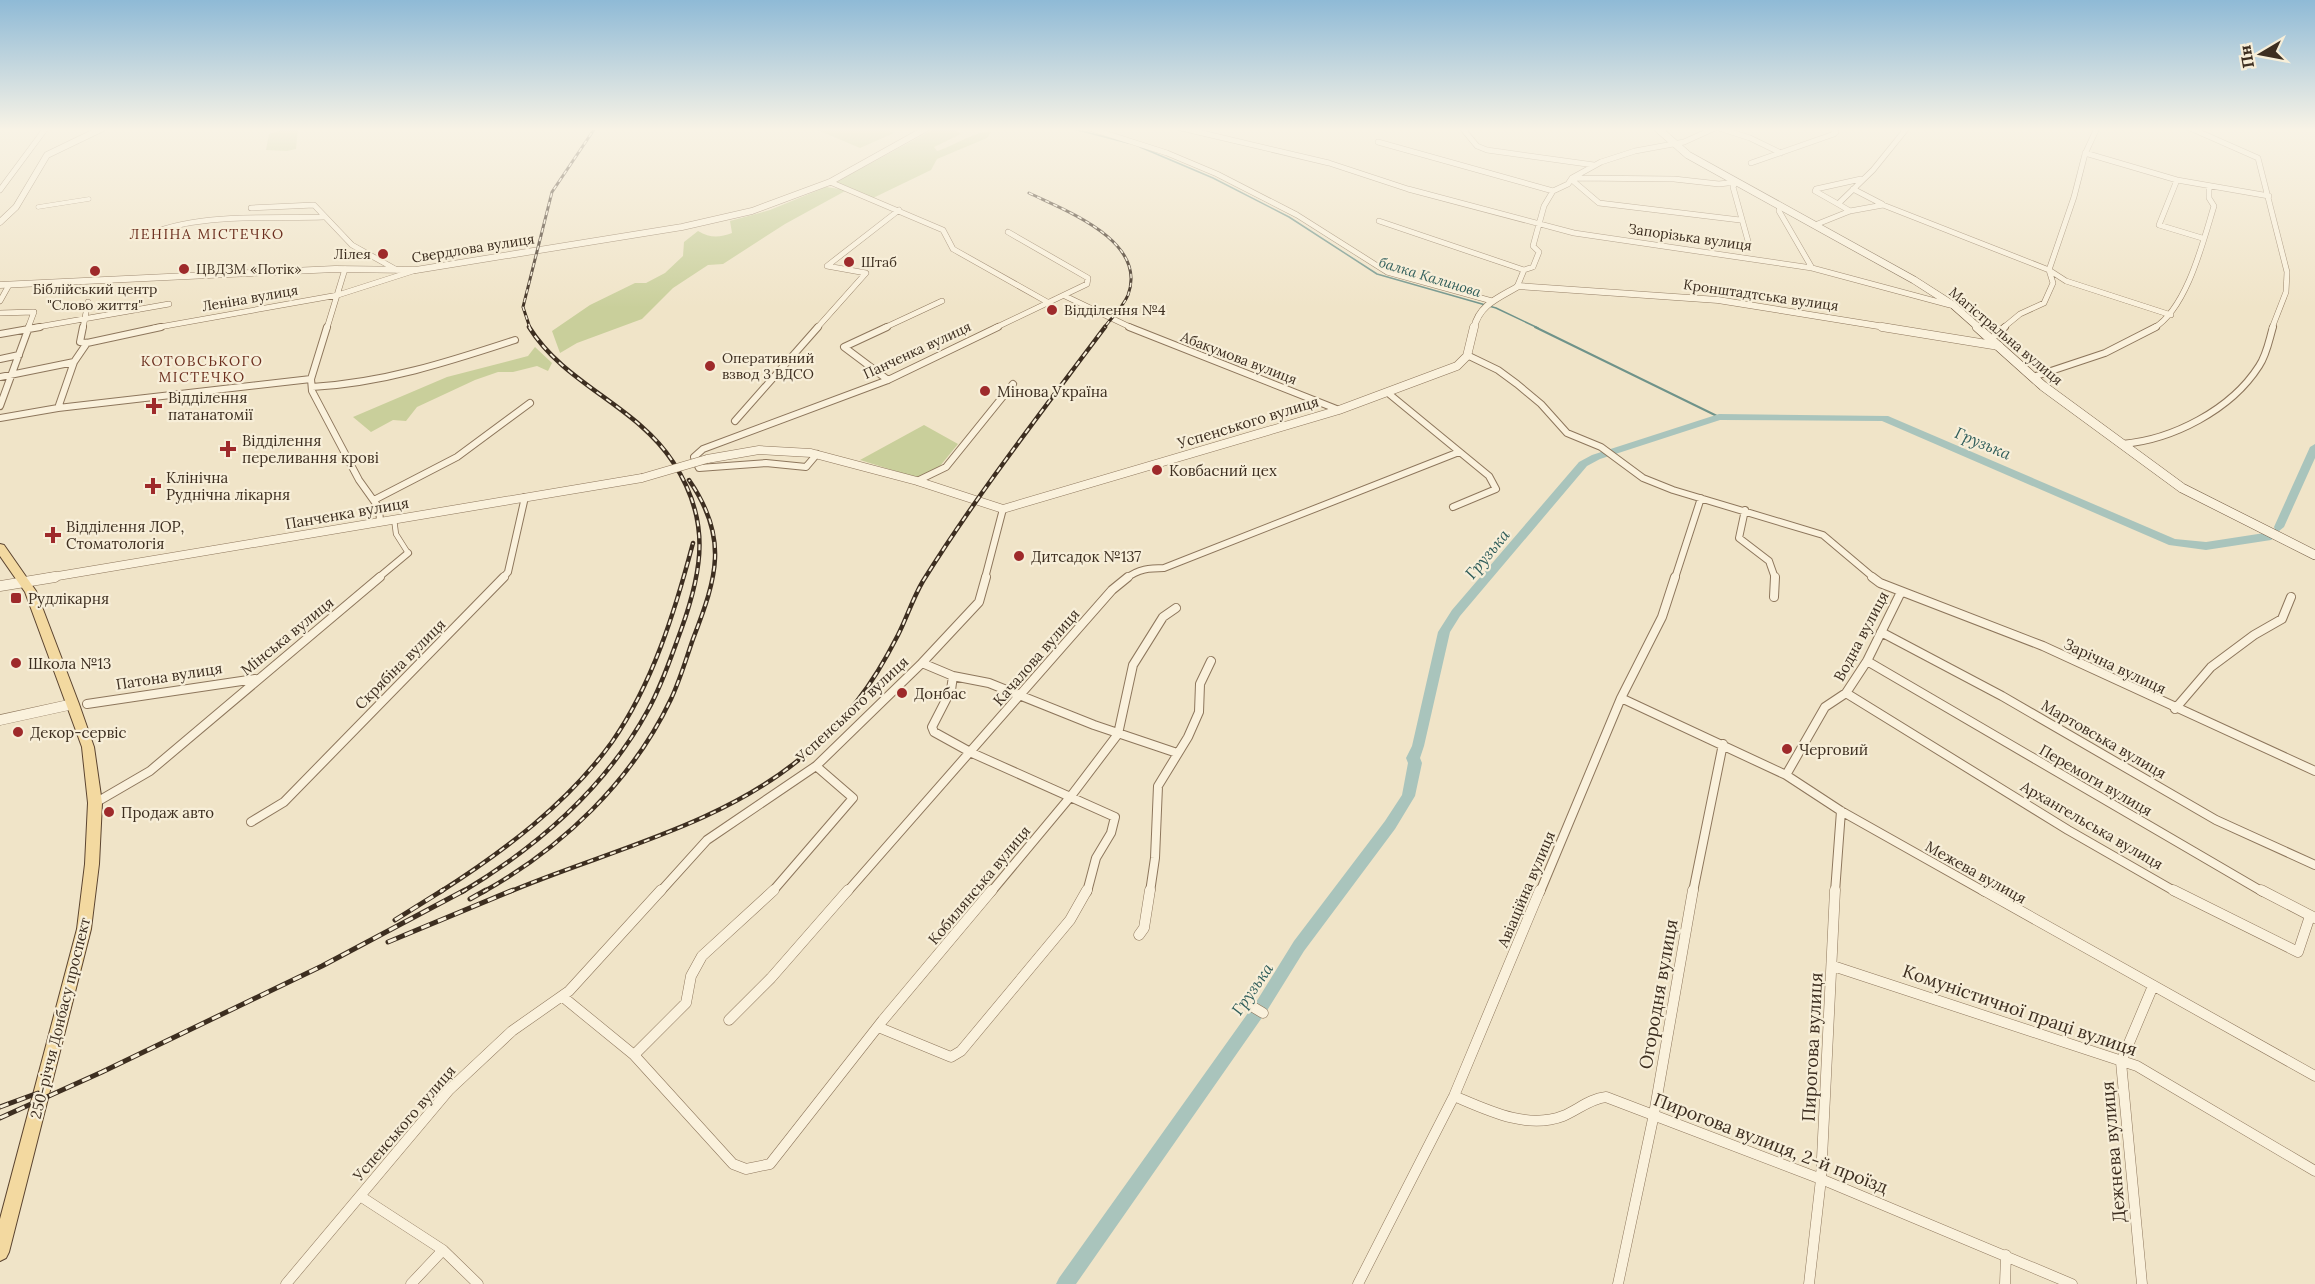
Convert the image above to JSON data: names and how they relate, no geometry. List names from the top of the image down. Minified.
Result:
{"streets":{"main road":["Магістральна вулиця","250-річчя Донбасу проспект"],"street":["Запорізька вулиця","Свердлова вулиця","Кронштадтська вулиця","Леніна вулиця","Панченка вулиця","Абакумова вулиця","Успенського вулиця","Мінська вулиця","Водна вулиця","Качалова вулиця","Скрябіна вулиця","Зарічна вулиця","Патона вулиця","Мартовська вулиця","Перемоги вулиця","Архангельська вулиця","Межева вулиця","Кобилянська вулиця","Авіаційна вулиця","Огородня вулиця","Комуністичної праці вулиця","Пирогова вулиця","Пирогова вулиця, 2-й проїзд","Дежнева вулиця"]},"crossings":[["Запорізька вулиця","Магістральна вулиця"],["Свердлова вулиця","Леніна вулиця"],["Кронштадтська вулиця","Магістральна вулиця"],["Панченка вулиця","Абакумова вулиця"],["Панченка вулиця","Мінська вулиця"],["Панченка вулиця","Скрябіна вулиця"],["Панченка вулиця","250-річчя Донбасу проспект"],["Абакумова вулиця","Успенського вулиця"],["Успенського вулиця","Водна вулиця"],["Мінська вулиця","Патона вулиця"],["Мінська вулиця","250-річчя Донбасу проспект"],["Водна вулиця","Зарічна вулиця"],["Водна вулиця","Мартовська вулиця"],["Водна вулиця","Перемоги вулиця"],["Водна вулиця","Архангельська вулиця"],["Водна вулиця","Межева вулиця"],["Водна вулиця","Авіаційна вулиця"],["Патона вулиця","250-річчя Донбасу проспект"],["Перемоги вулиця","Архангельська вулиця"],["Межева вулиця","Авіаційна вулиця"],["Межева вулиця","Огородня вулиця"],["Межева вулиця","Пирогова вулиця"],["Межева вулиця","Дежнева вулиця"],["Авіаційна вулиця","Пирогова вулиця, 2-й проїзд"],["Огородня вулиця","Пирогова вулиця, 2-й проїзд"],["Комуністичної праці вулиця","Пирогова вулиця"],["Комуністичної праці вулиця","Дежнева вулиця"],["Пирогова вулиця","Пирогова вулиця, 2-й проїзд"]],"districts":["ЛЕНІНА МІСТЕЧКО","КОТОВСЬКОГО МІСТЕЧКО"],"water":["балка Калинова","Грузька"],"places":{"other":["Лілея","Штаб","ЦВДЗМ «Потік»","Біблійський центр \"Слово життя\"","Відділення №4","Оперативний взвод 3 ВДСО","Мінова Україна","Ковбасний цех","Дитсадок №137","Школа №13","Донбас","Декор-сервіс","Черговий","Продаж авто"],"health":["Відділення патанатомії","Відділення переливання крові","Клінічна Руднічна лікарня","Відділення ЛОР, Стоматологія"],"transit":["Рудлікарня"]},"north":"left"}
